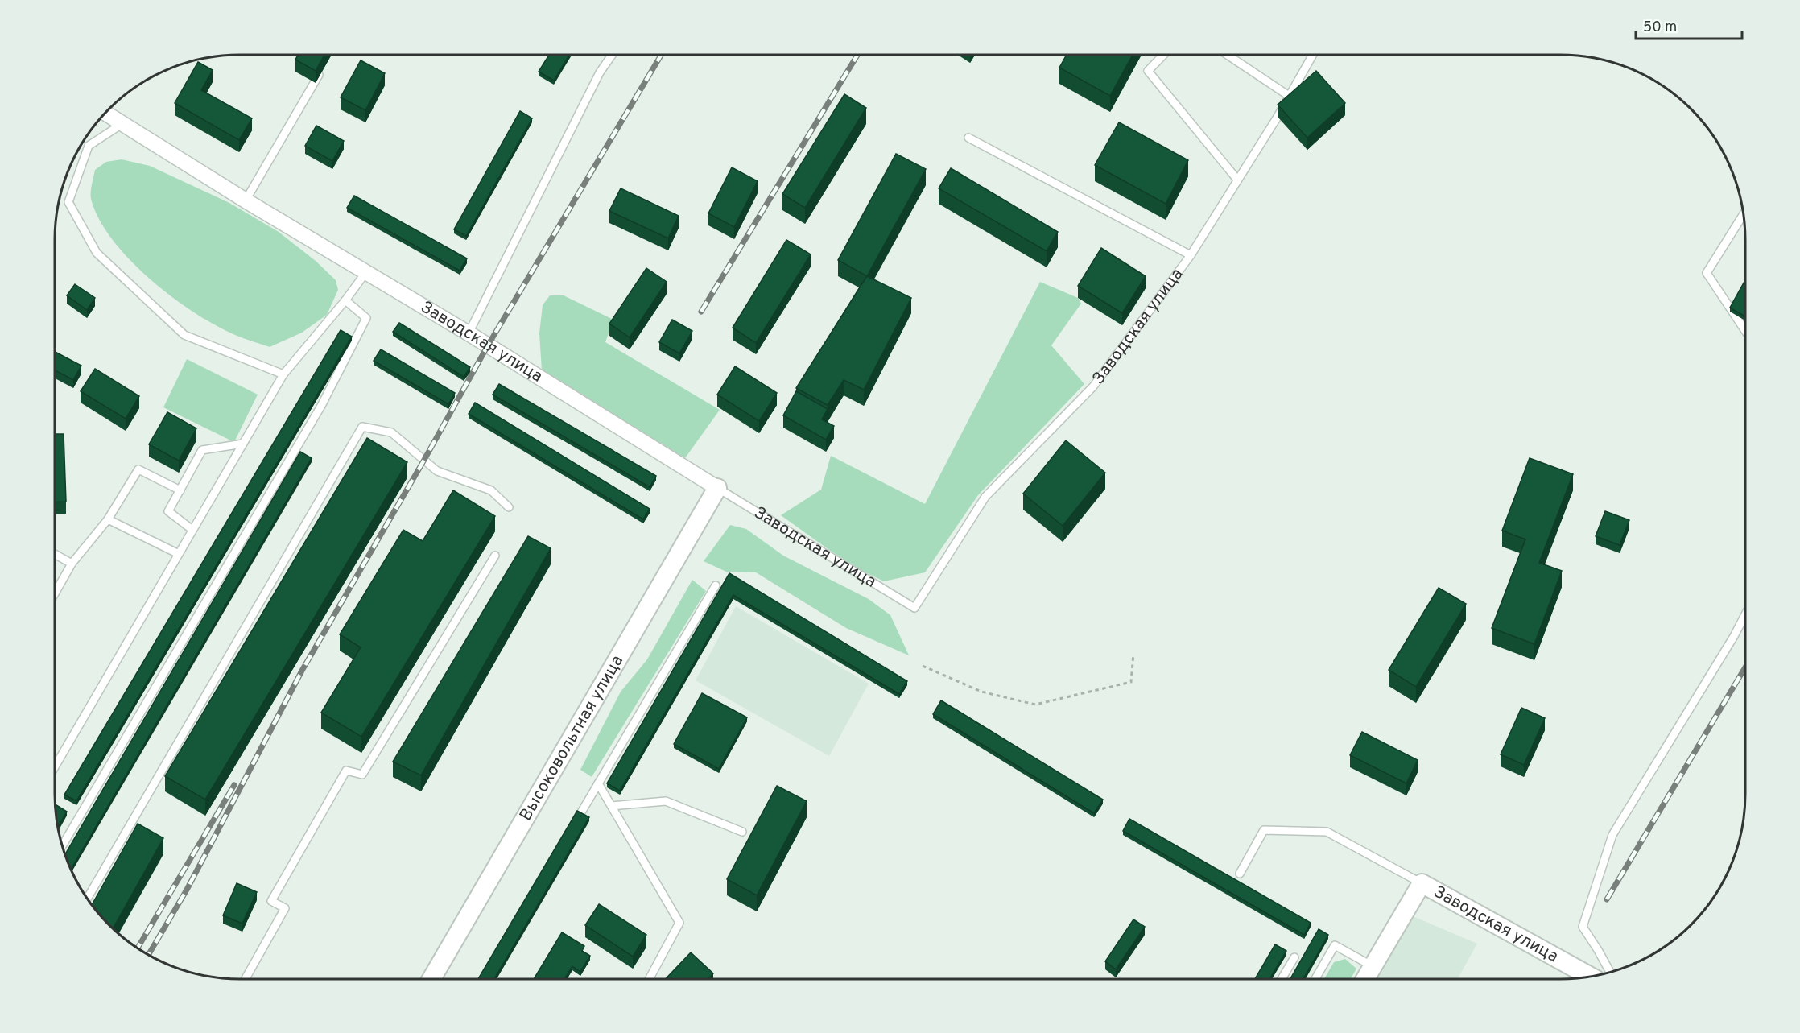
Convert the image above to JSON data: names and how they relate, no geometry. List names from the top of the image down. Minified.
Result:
{"streets":{"street":["Заводская улица","Высоковольтная улица"]},"crossings":[["Заводская улица","Высоковольтная улица"]],"scale_bar":"50 m"}
